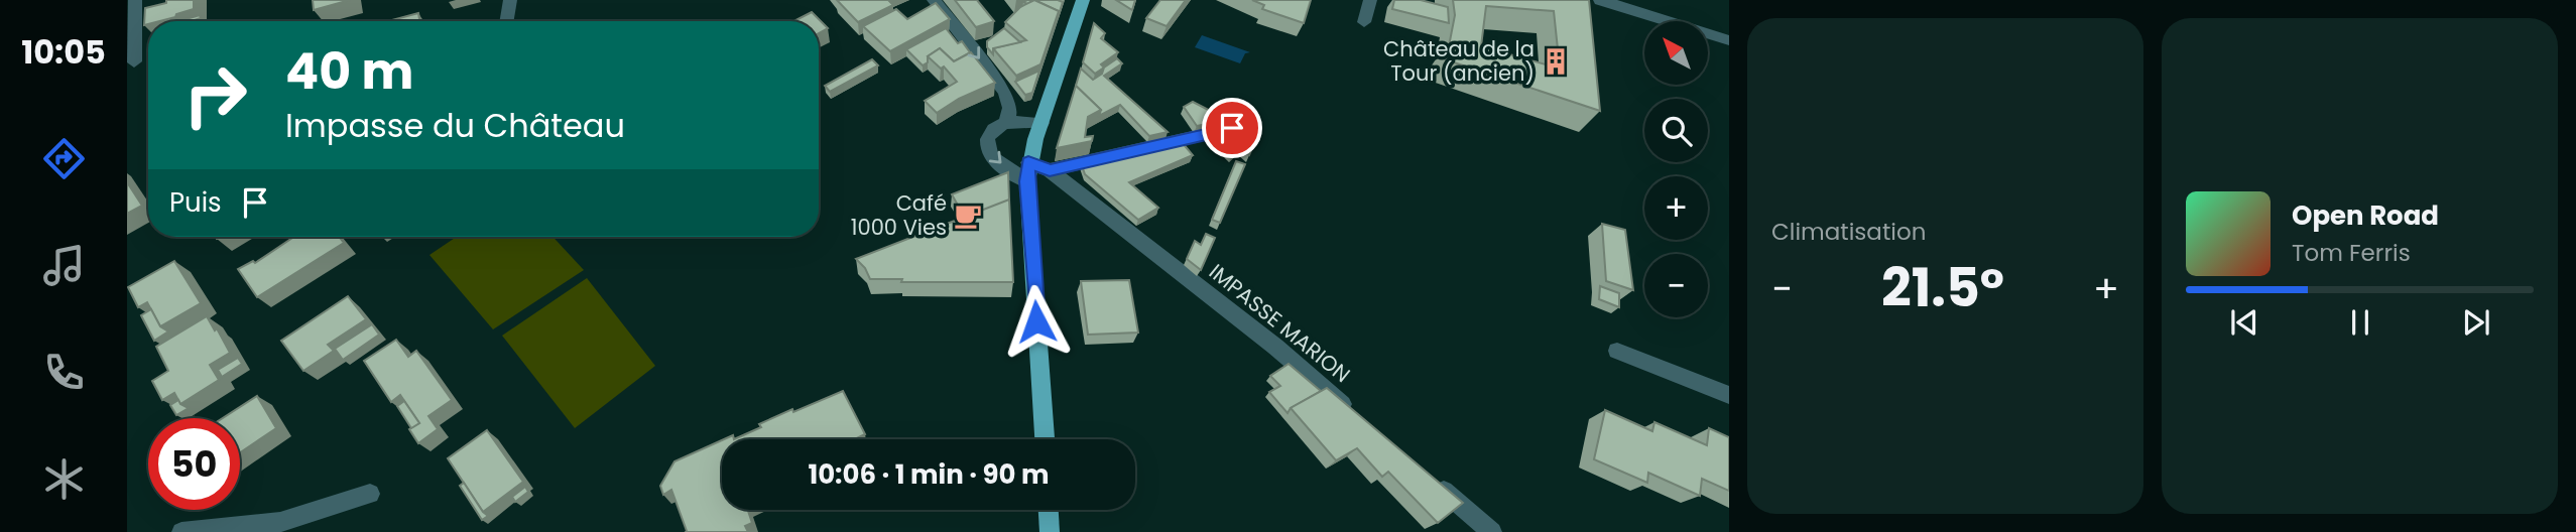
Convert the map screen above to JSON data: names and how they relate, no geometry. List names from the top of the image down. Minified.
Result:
{"streets":{"street":["IMPASSE MARION"]},"places":{"building":["Château de la Tour (ancien)"],"cafe":["Café 1000 Vies"]},"north":"top left","page":{"tabs":"10:05","tile":"Climatisation","map_buttons":["+","−"],"turn":["40 m","Impasse du Château"],"then":"Puis","song":["Open Road","Tom Ferris"],"heat":["−","21.5°","+"],"limit":"50","trip":"10:06 · 1 min · 90 m"}}
